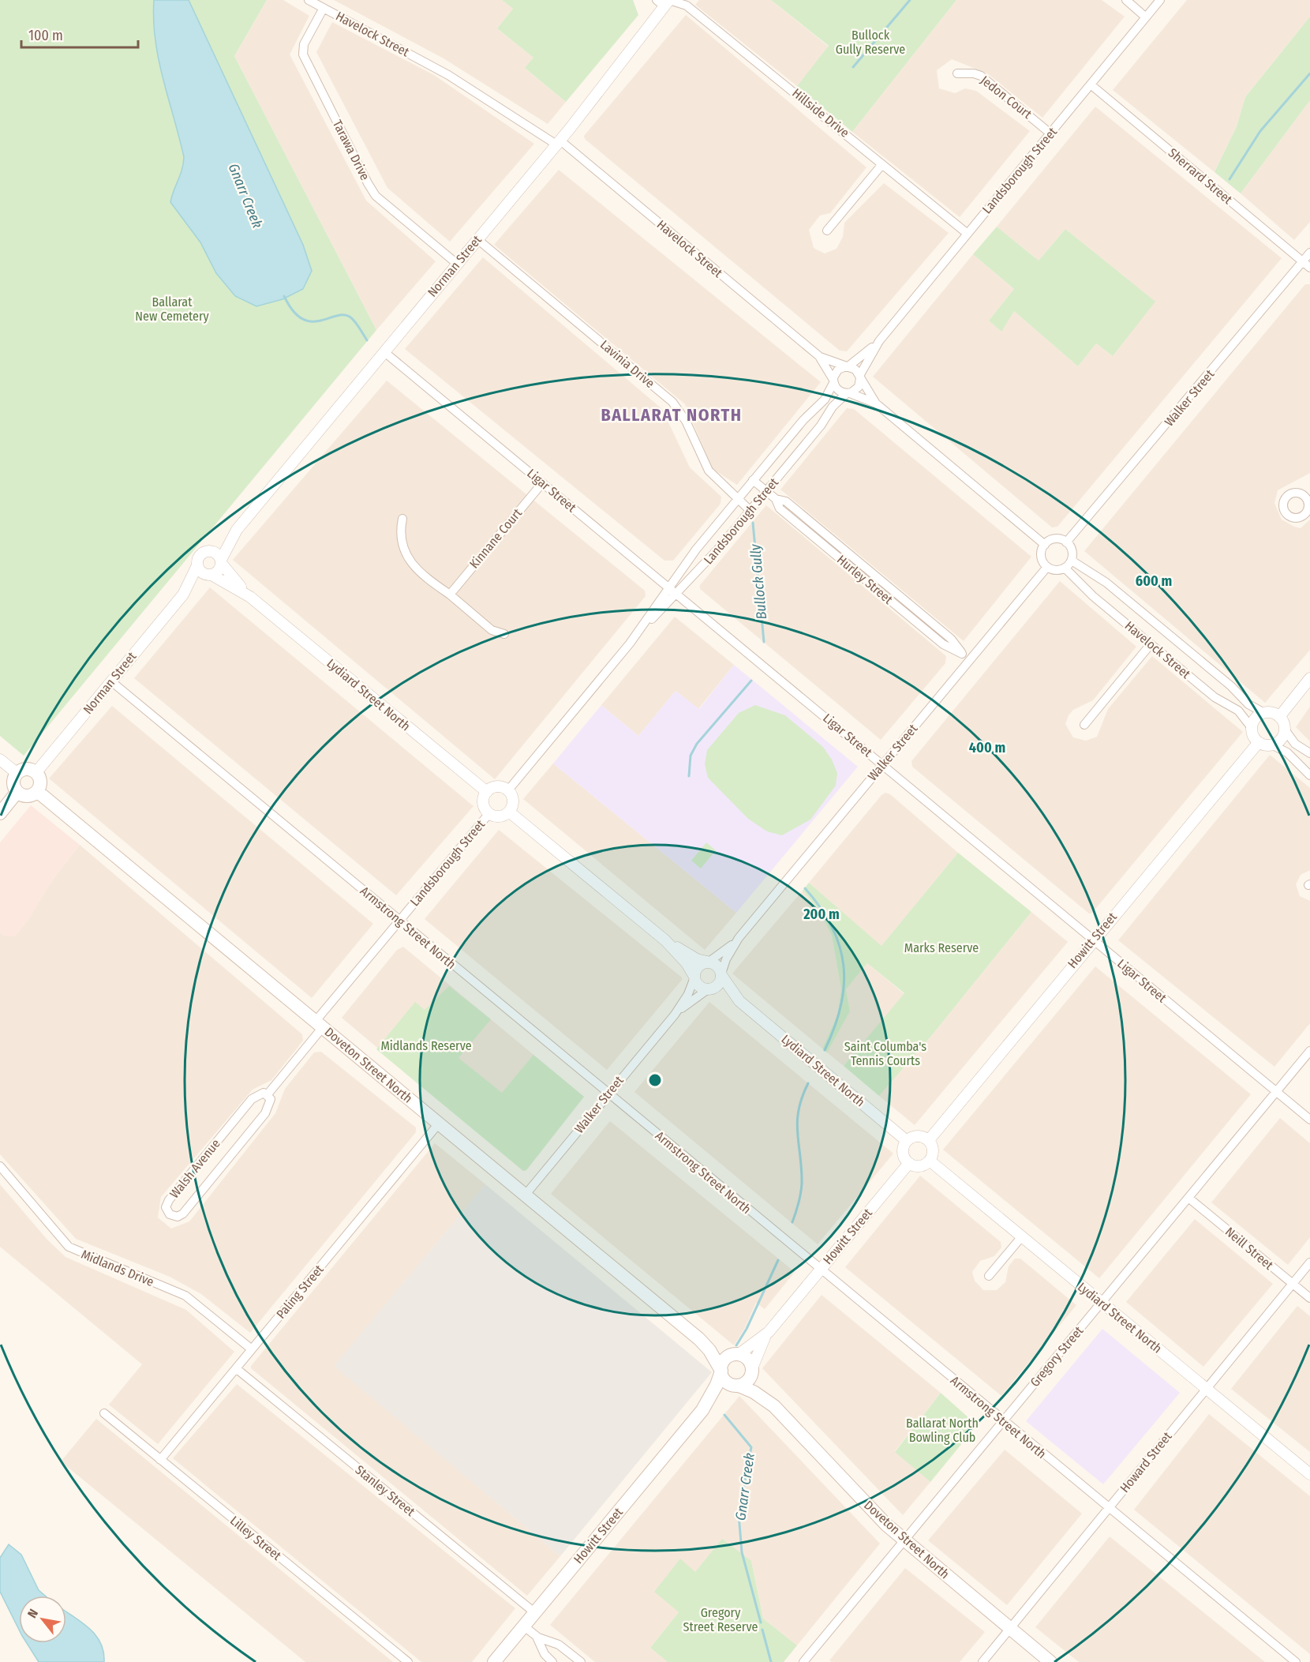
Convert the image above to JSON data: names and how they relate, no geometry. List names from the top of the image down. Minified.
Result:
{"streets":{"main road":["Howitt Street","Doveton Street North"],"street":["Havelock Street","Jedon Court","Hillside Drive","Tarawa Drive","Landsborough Street","Sherrard Street","Norman Street","Lavinia Drive","Walker Street","Ligar Street","Kinnane Court","Hurley Street","Lydiard Street North","Armstrong Street North","Walsh Avenue","Neill Street","Midlands Drive","Paling Street","Gregory Street","Howard Street","Stanley Street","Lilley Street"]},"crossings":[["Havelock Street","Tarawa Drive"],["Havelock Street","Landsborough Street"],["Havelock Street","Norman Street"],["Havelock Street","Walker Street"],["Havelock Street","Howitt Street"],["Jedon Court","Landsborough Street"],["Hillside Drive","Landsborough Street"],["Hillside Drive","Norman Street"],["Tarawa Drive","Norman Street"],["Landsborough Street","Sherrard Street"],["Landsborough Street","Lavinia Drive"],["Landsborough Street","Ligar Street"],["Landsborough Street","Hurley Street"],["Landsborough Street","Lydiard Street North"],["Landsborough Street","Armstrong Street North"],["Landsborough Street","Doveton Street North"],["Landsborough Street","Walsh Avenue"],["Sherrard Street","Walker Street"],["Norman Street","Lavinia Drive"],["Norman Street","Ligar Street"],["Norman Street","Lydiard Street North"],["Norman Street","Armstrong Street North"],["Norman Street","Doveton Street North"],["Walker Street","Ligar Street"],["Walker Street","Hurley Street"],["Walker Street","Lydiard Street North"],["Walker Street","Armstrong Street North"],["Walker Street","Doveton Street North"],["Ligar Street","Kinnane Court"],["Ligar Street","Howitt Street"],["Ligar Street","Gregory Street"],["Lydiard Street North","Howitt Street"],["Lydiard Street North","Gregory Street"],["Lydiard Street North","Howard Street"],["Armstrong Street North","Howitt Street"],["Armstrong Street North","Gregory Street"],["Armstrong Street North","Howard Street"],["Howitt Street","Doveton Street North"],["Howitt Street","Stanley Street"],["Doveton Street North","Walsh Avenue"],["Doveton Street North","Paling Street"],["Doveton Street North","Gregory Street"],["Doveton Street North","Howard Street"],["Neill Street","Gregory Street"],["Neill Street","Howard Street"],["Midlands Drive","Paling Street"],["Paling Street","Stanley Street"],["Paling Street","Lilley Street"]],"districts":["BALLARAT NORTH"],"water":["Gnarr Creek","Bullock Gully"],"parks":["Bullock Gully Reserve","Ballarat New Cemetery","Marks Reserve","Midlands Reserve","Saint Columba's Tennis Courts","Ballarat North Bowling Club","Gregory Street Reserve"],"scale_bar":"100 m","north":"top left","rings":["600 m","400 m","200 m"]}
